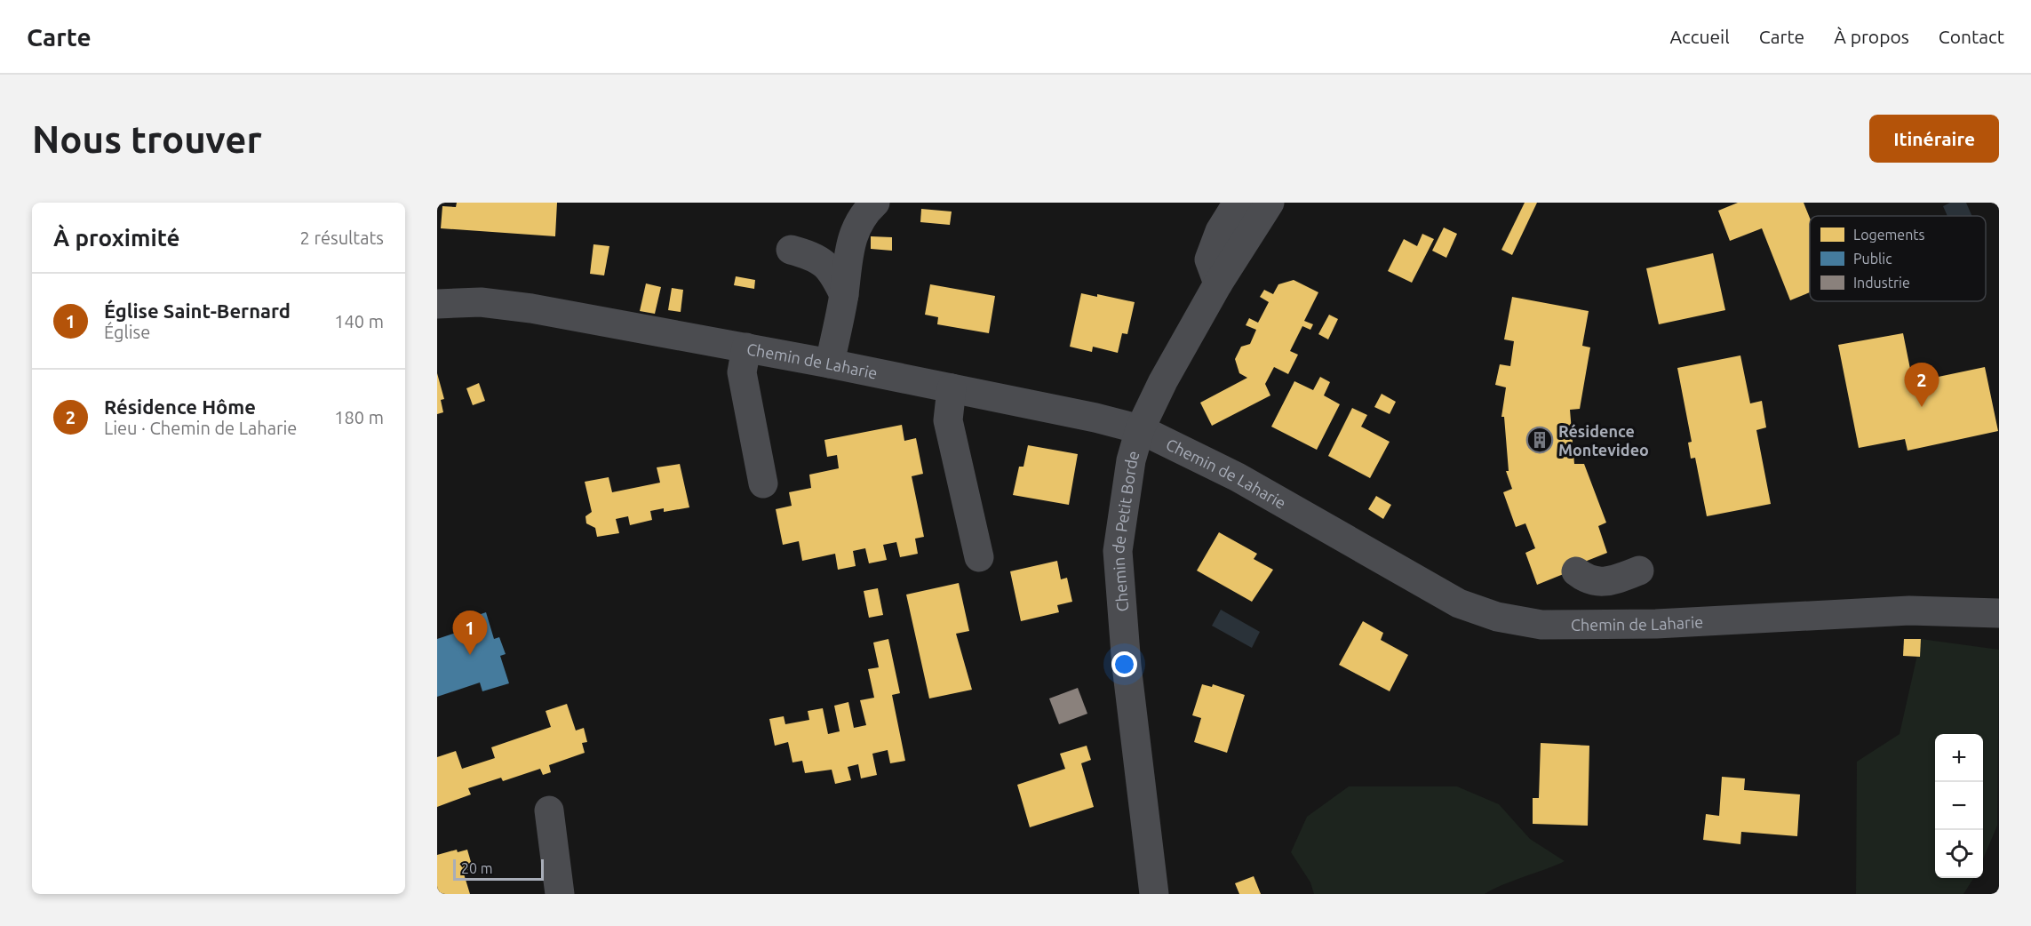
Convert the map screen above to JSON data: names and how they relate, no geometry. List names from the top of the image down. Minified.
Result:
{"streets":{"street":["Chemin de Laharie","Chemin de Petit Borde"]},"crossings":[["Chemin de Laharie","Chemin de Petit Borde"]],"places":{"building":["Résidence Montevideo"]},"legend":["Logements","Public","Industrie"],"scale_bar":"20 m","page":{"header":"Carte","nav":["Accueil","Carte","À propos","Contact"],"buttons":"Itinéraire","title":"Nous trouver","heading":["À proximité","2 résultats"],"list":[{"mark":"1","name":"Église Saint-Bernard","note":"Église","value":"140 m"},{"mark":"2","name":"Résidence Hôme","note":"Lieu · Chemin de Laharie","value":"180 m"}],"pins":["2","1"],"map_buttons":["+","−"],"scale":"20 m"}}
